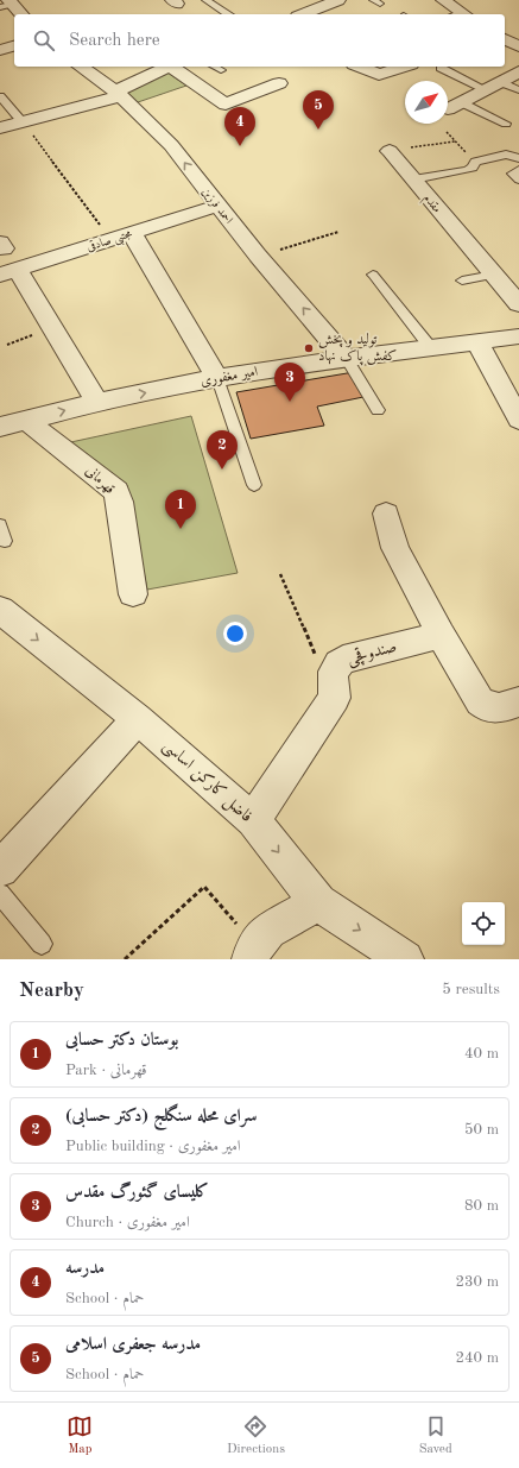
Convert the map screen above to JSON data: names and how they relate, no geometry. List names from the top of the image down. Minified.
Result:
{"streets":{"street":["مقدم","احمد فرزین","مجتبی صادقی","امیر مغفوری","قهرمانی","صندوقچی","فاضل کارکن اساسی"]},"crossings":[["احمد فرزین","مجتبی صادقی"],["احمد فرزین","امیر مغفوری"],["امیر مغفوری","قهرمانی"],["صندوقچی","فاضل کارکن اساسی"]],"one_way":["امیر مغفوری","فاضل کارکن اساسی"],"places":["تولید و پخش کفش پاک نهاد"],"north":"top right","page":{"search":"Search here","pins":["5","4","3","2","1"],"heading":["Nearby","5 results"],"list":[{"mark":"1","name":"بوستان دکتر حسابی","note":"Park · قهرمانی","value":"40 m"},{"mark":"2","name":"سرای محله سنگلج (دکتر حسابی)","note":"Public building · امیر مغفوری","value":"50 m"},{"mark":"3","name":"کلیسای گئورگ مقدس","note":"Church · امیر مغفوری","value":"80 m"},{"mark":"4","name":"مدرسه","note":"School · حمام","value":"230 m"},{"mark":"5","name":"مدرسه جعفری اسلامی","note":"School · حمام","value":"240 m"}],"nav":["Map","Directions","Saved"]}}
